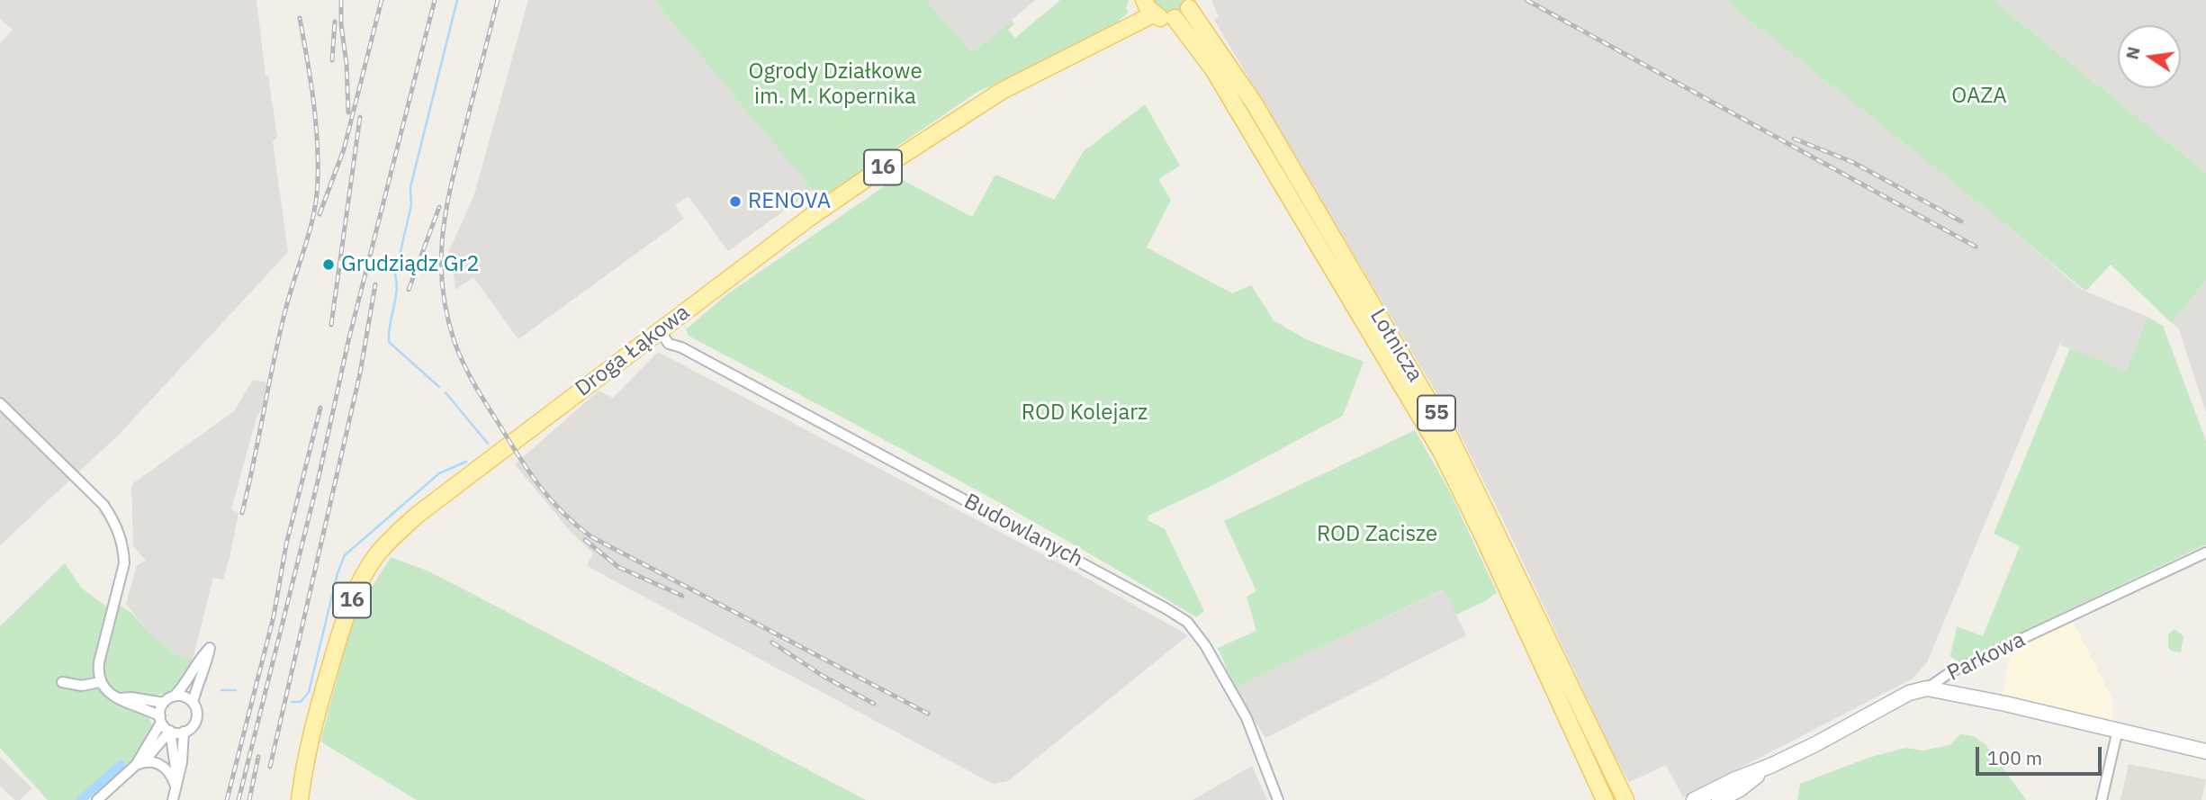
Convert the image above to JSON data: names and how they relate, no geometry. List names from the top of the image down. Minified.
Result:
{"streets":{"main road":["16","Lotnicza","Droga Łąkowa","55"],"street":["Budowlanych","Parkowa"]},"crossings":[["16","Lotnicza"],["16","Droga Łąkowa"],["Droga Łąkowa","Budowlanych"]],"parks":["Ogrody Działkowe im. M. Kopernika","OAZA","ROD Kolejarz","ROD Zacisze"],"places":["RENOVA","Grudziądz Gr2"],"scale_bar":"100 m","north":"left"}
